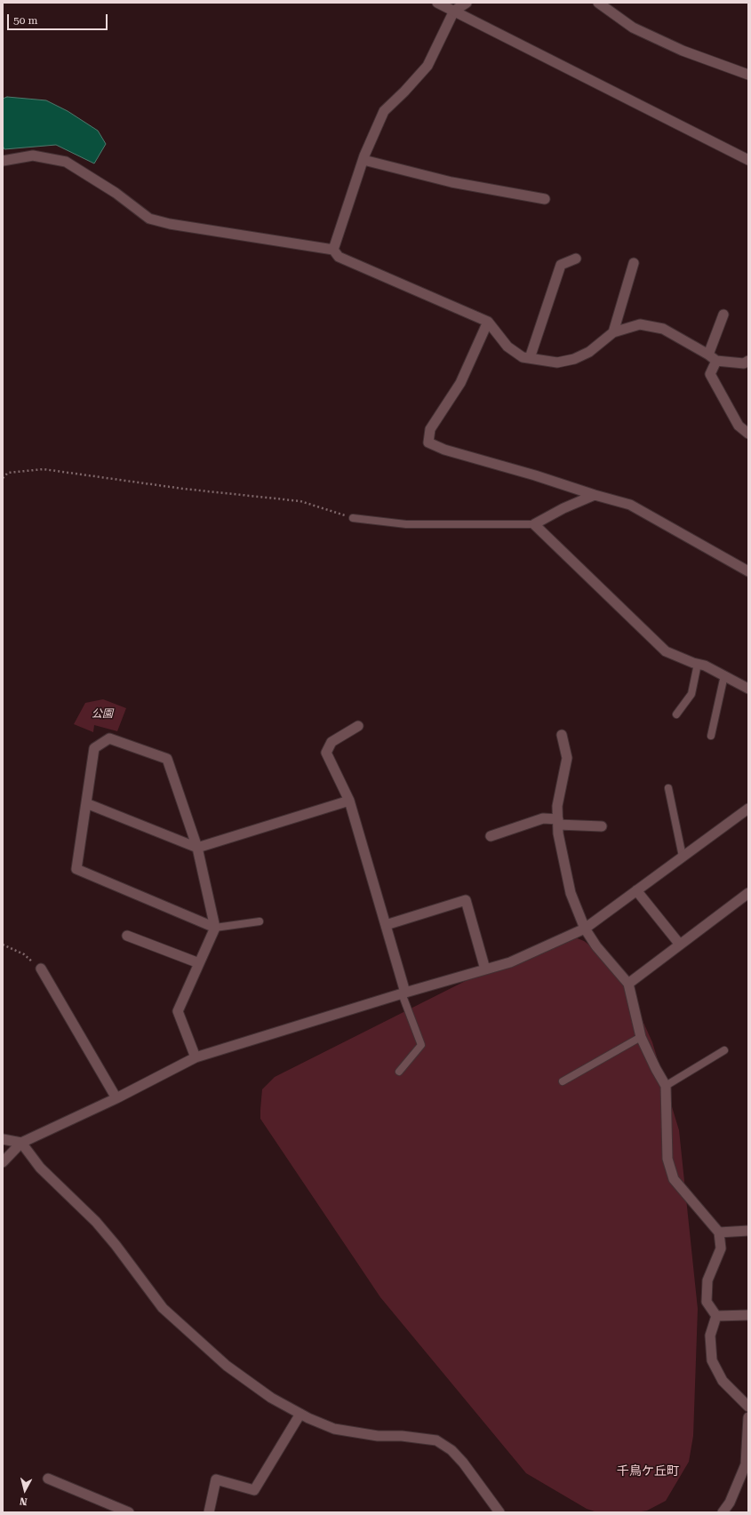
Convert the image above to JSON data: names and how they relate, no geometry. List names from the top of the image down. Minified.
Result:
{"districts":["千鳥ケ丘町"],"parks":["公園"],"scale_bar":"50 m","north":"bottom"}
